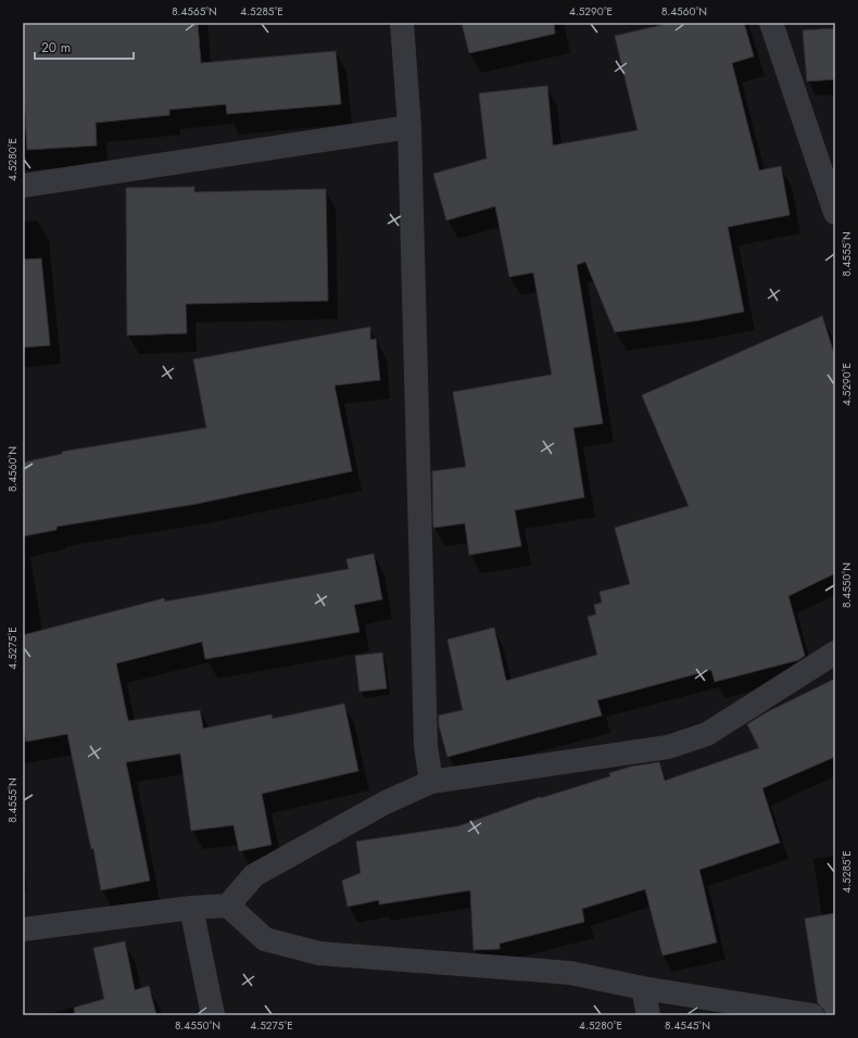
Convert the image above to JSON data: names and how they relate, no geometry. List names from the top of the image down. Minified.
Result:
{"scale_bar":"20 m","coordinates":["8.4565°N","4.5285°E","4.5290°E","8.4560°N","4.5280°E","8.4555°N","8.4550°N","4.5275°E","8.4545°N"]}
